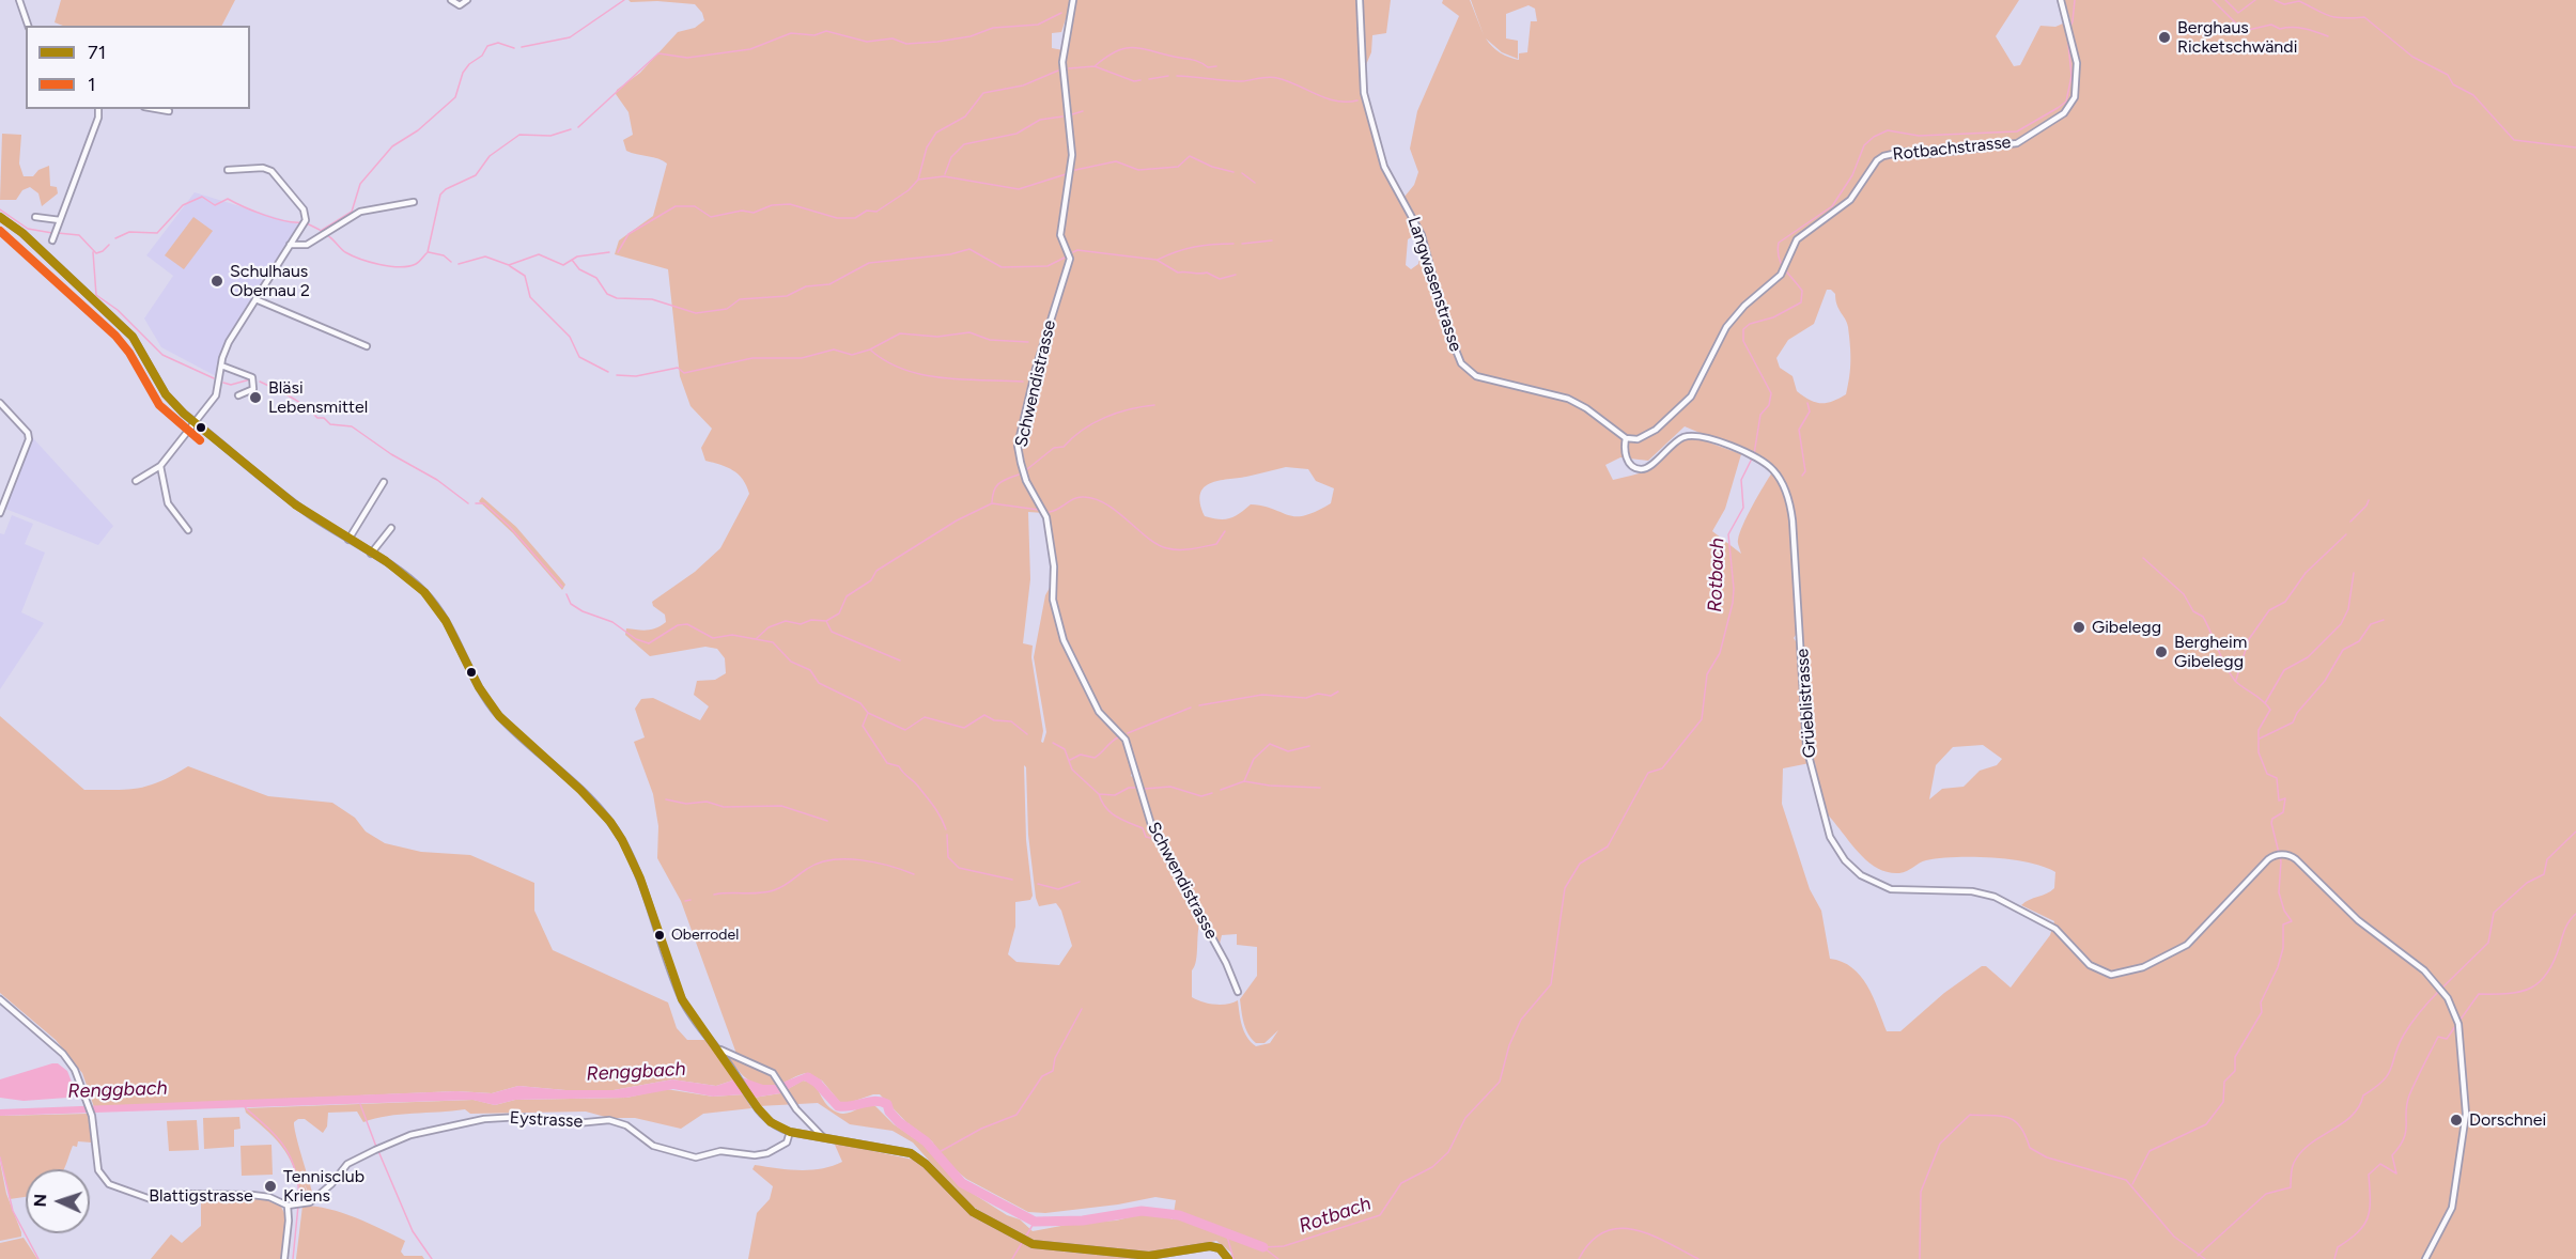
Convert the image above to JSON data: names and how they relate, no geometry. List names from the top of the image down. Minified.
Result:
{"streets":{"street":["Rotbachstrasse","Langwasenstrasse","Schwendistrasse","Grüeblistrasse","Eystrasse","Blattigstrasse"]},"crossings":[["Rotbachstrasse","Langwasenstrasse"],["Rotbachstrasse","Grüeblistrasse"],["Langwasenstrasse","Grüeblistrasse"],["Eystrasse","Blattigstrasse"]],"water":["Rotbach","Renggbach"],"places":["Berghaus Ricketschwändi","Schulhaus Obernau 2","Bläsi Lebensmittel","Gibelegg","Bergheim Gibelegg","Oberrodel","Dorschnei","Tennisclub Kriens"],"lines":["transit line 71","transit line 1"],"legend":["71","1"],"north":"left"}
